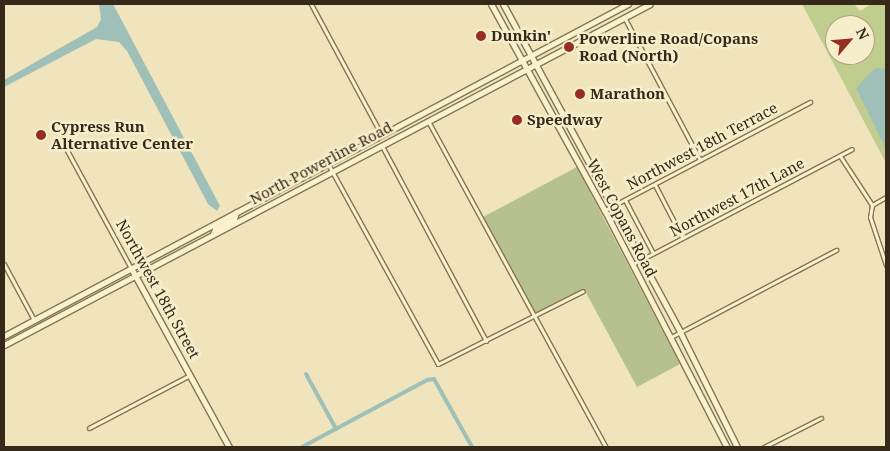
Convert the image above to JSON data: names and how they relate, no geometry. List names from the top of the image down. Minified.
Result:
{"streets":{"main road":["North Powerline Road","West Copans Road","Northwest 18th Street"],"street":["Northwest 18th Terrace","Northwest 17th Lane"]},"crossings":[["Northwest 18th Terrace","West Copans Road"],["North Powerline Road","West Copans Road"],["North Powerline Road","Northwest 18th Street"],["Northwest 17th Lane","West Copans Road"]],"places":["Dunkin'","Powerline Road/Copans Road (North)","Marathon","Speedway","Cypress Run Alternative Center"],"north":"top right"}
